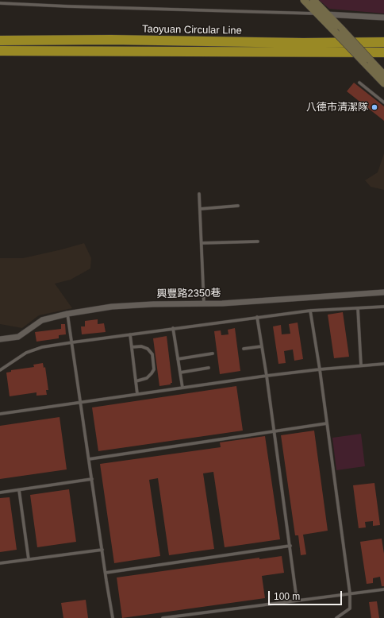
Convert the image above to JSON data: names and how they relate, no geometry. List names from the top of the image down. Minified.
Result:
{"streets":{"highway":["Taoyuan Circular Line"],"street":["興豐路2350巷"]},"places":["八德市清潔隊"],"scale_bar":"100 m"}
